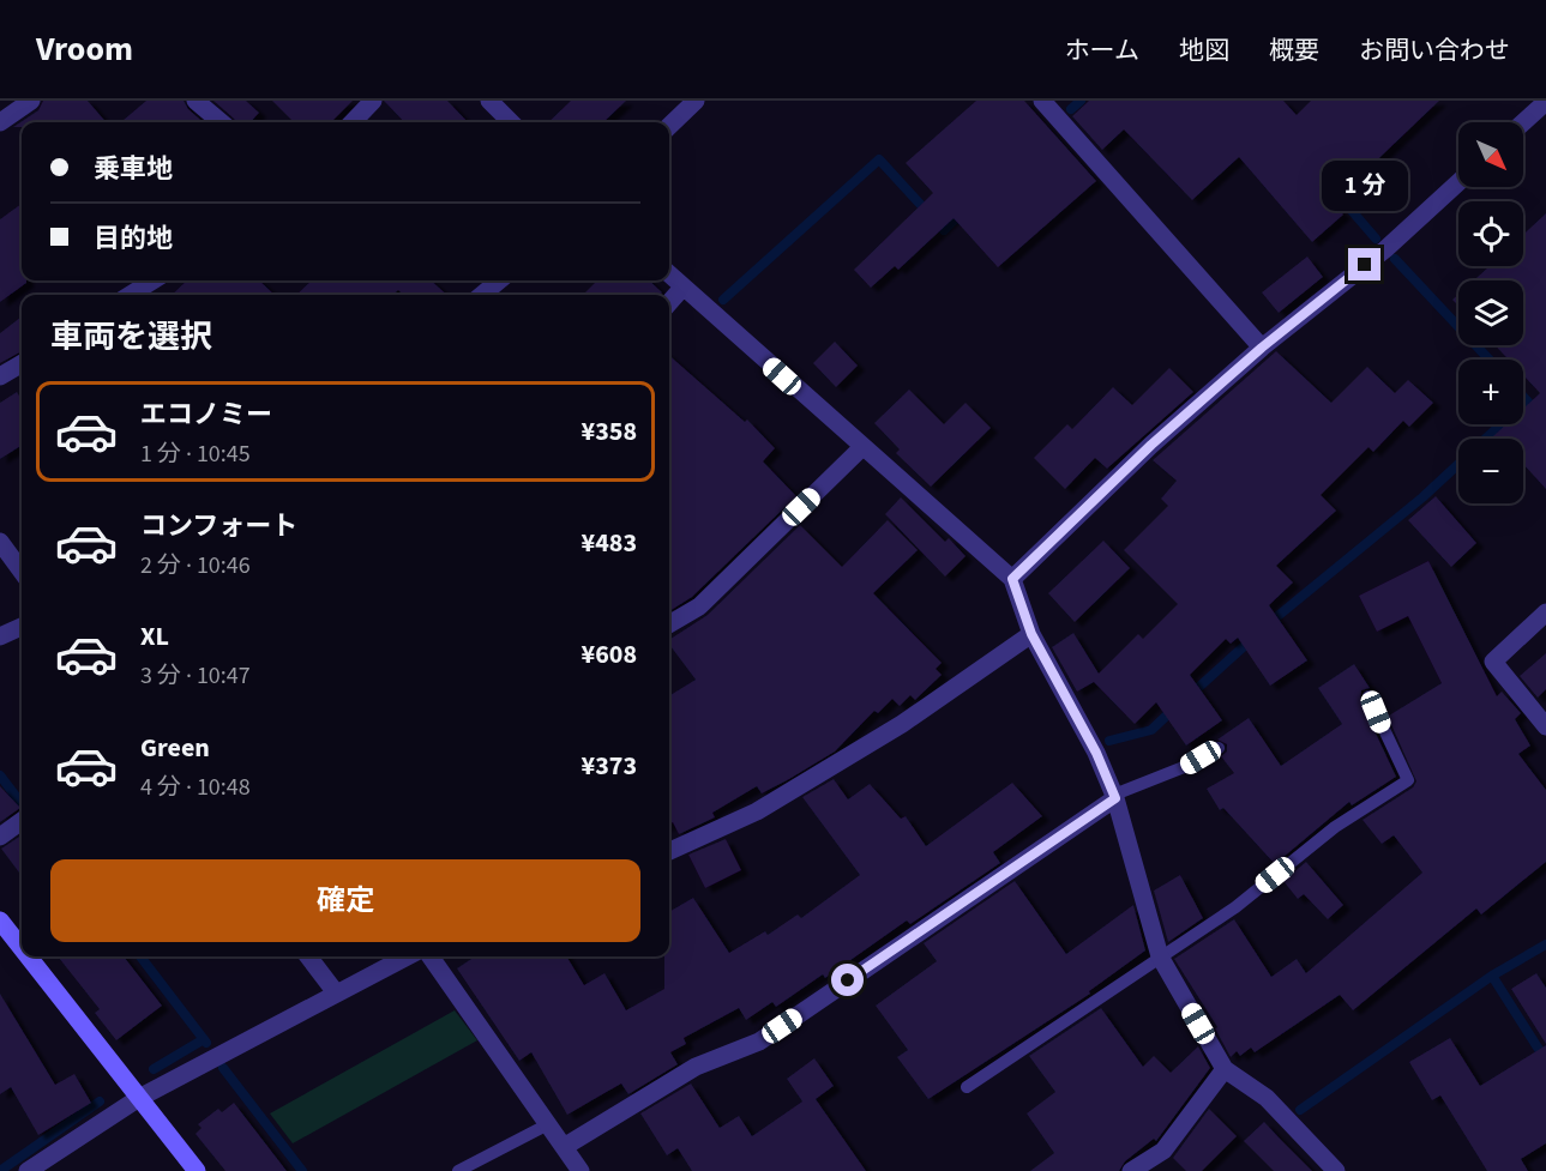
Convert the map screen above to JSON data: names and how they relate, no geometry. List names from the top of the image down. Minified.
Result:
{"north":"bottom right","page":{"header":"Vroom","nav":["ホーム","地図","概要","お問い合わせ"],"map_buttons":["+","−"],"banner":["乗車地","目的地"],"bubble":"1 分","heading":"車両を選択","list":[{"name":"エコノミー","note":"1 分 · 10:45","value":"¥358"},{"name":"コンフォート","note":"2 分 · 10:46","value":"¥483"},{"name":"XL","note":"3 分 · 10:47","value":"¥608"},{"name":"Green","note":"4 分 · 10:48","value":"¥373"}],"buttons":"確定"}}
